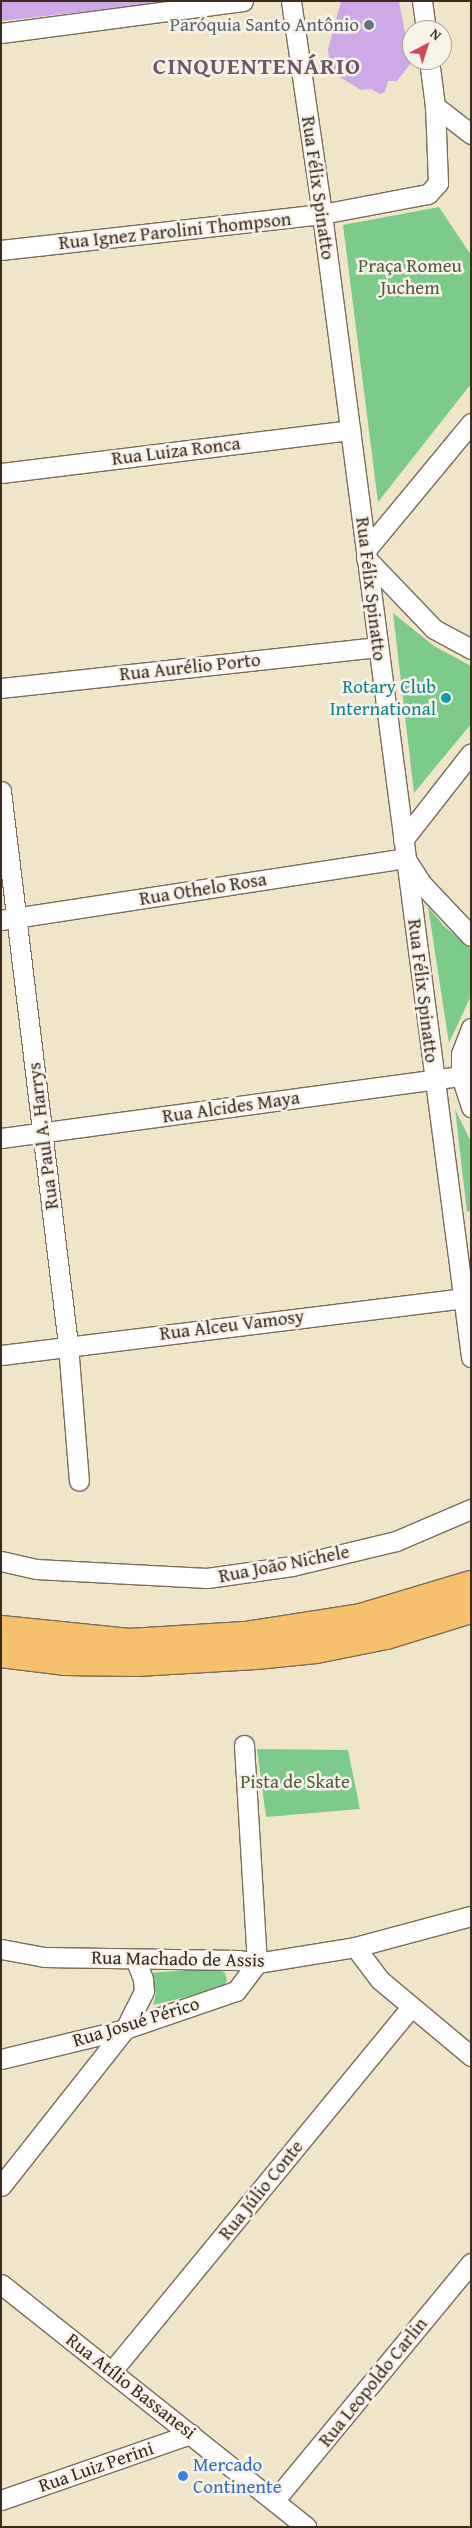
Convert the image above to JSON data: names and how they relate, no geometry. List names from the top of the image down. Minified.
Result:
{"streets":{"street":["Rua Félix Spinatto","Rua Ignez Parolini Thompson","Rua Luiza Ronca","Rua Aurélio Porto","Rua Othelo Rosa","Rua Alcides Maya","Rua Paul A. Harrys","Rua Alceu Vamosy","Rua João Nichele","Rua Machado de Assis","Rua Josué Périco","Rua Júlio Conte","Rua Leopoldo Carlin","Rua Atílio Bassanesi","Rua Luiz Perini"]},"crossings":[["Rua Félix Spinatto","Rua Ignez Parolini Thompson"],["Rua Félix Spinatto","Rua Luiza Ronca"],["Rua Félix Spinatto","Rua Aurélio Porto"],["Rua Félix Spinatto","Rua Othelo Rosa"],["Rua Félix Spinatto","Rua Alcides Maya"],["Rua Félix Spinatto","Rua Alceu Vamosy"],["Rua Othelo Rosa","Rua Paul A. Harrys"],["Rua Alcides Maya","Rua Paul A. Harrys"],["Rua Paul A. Harrys","Rua Alceu Vamosy"],["Rua Machado de Assis","Rua Josué Périco"],["Rua Júlio Conte","Rua Atílio Bassanesi"],["Rua Leopoldo Carlin","Rua Atílio Bassanesi"],["Rua Atílio Bassanesi","Rua Luiz Perini"]],"districts":["CINQUENTENÁRIO"],"parks":["Praça Romeu Juchem","Pista de Skate"],"places":["Paróquia Santo Antônio","Rotary Club International","Mercado Continente"],"north":"top right"}
